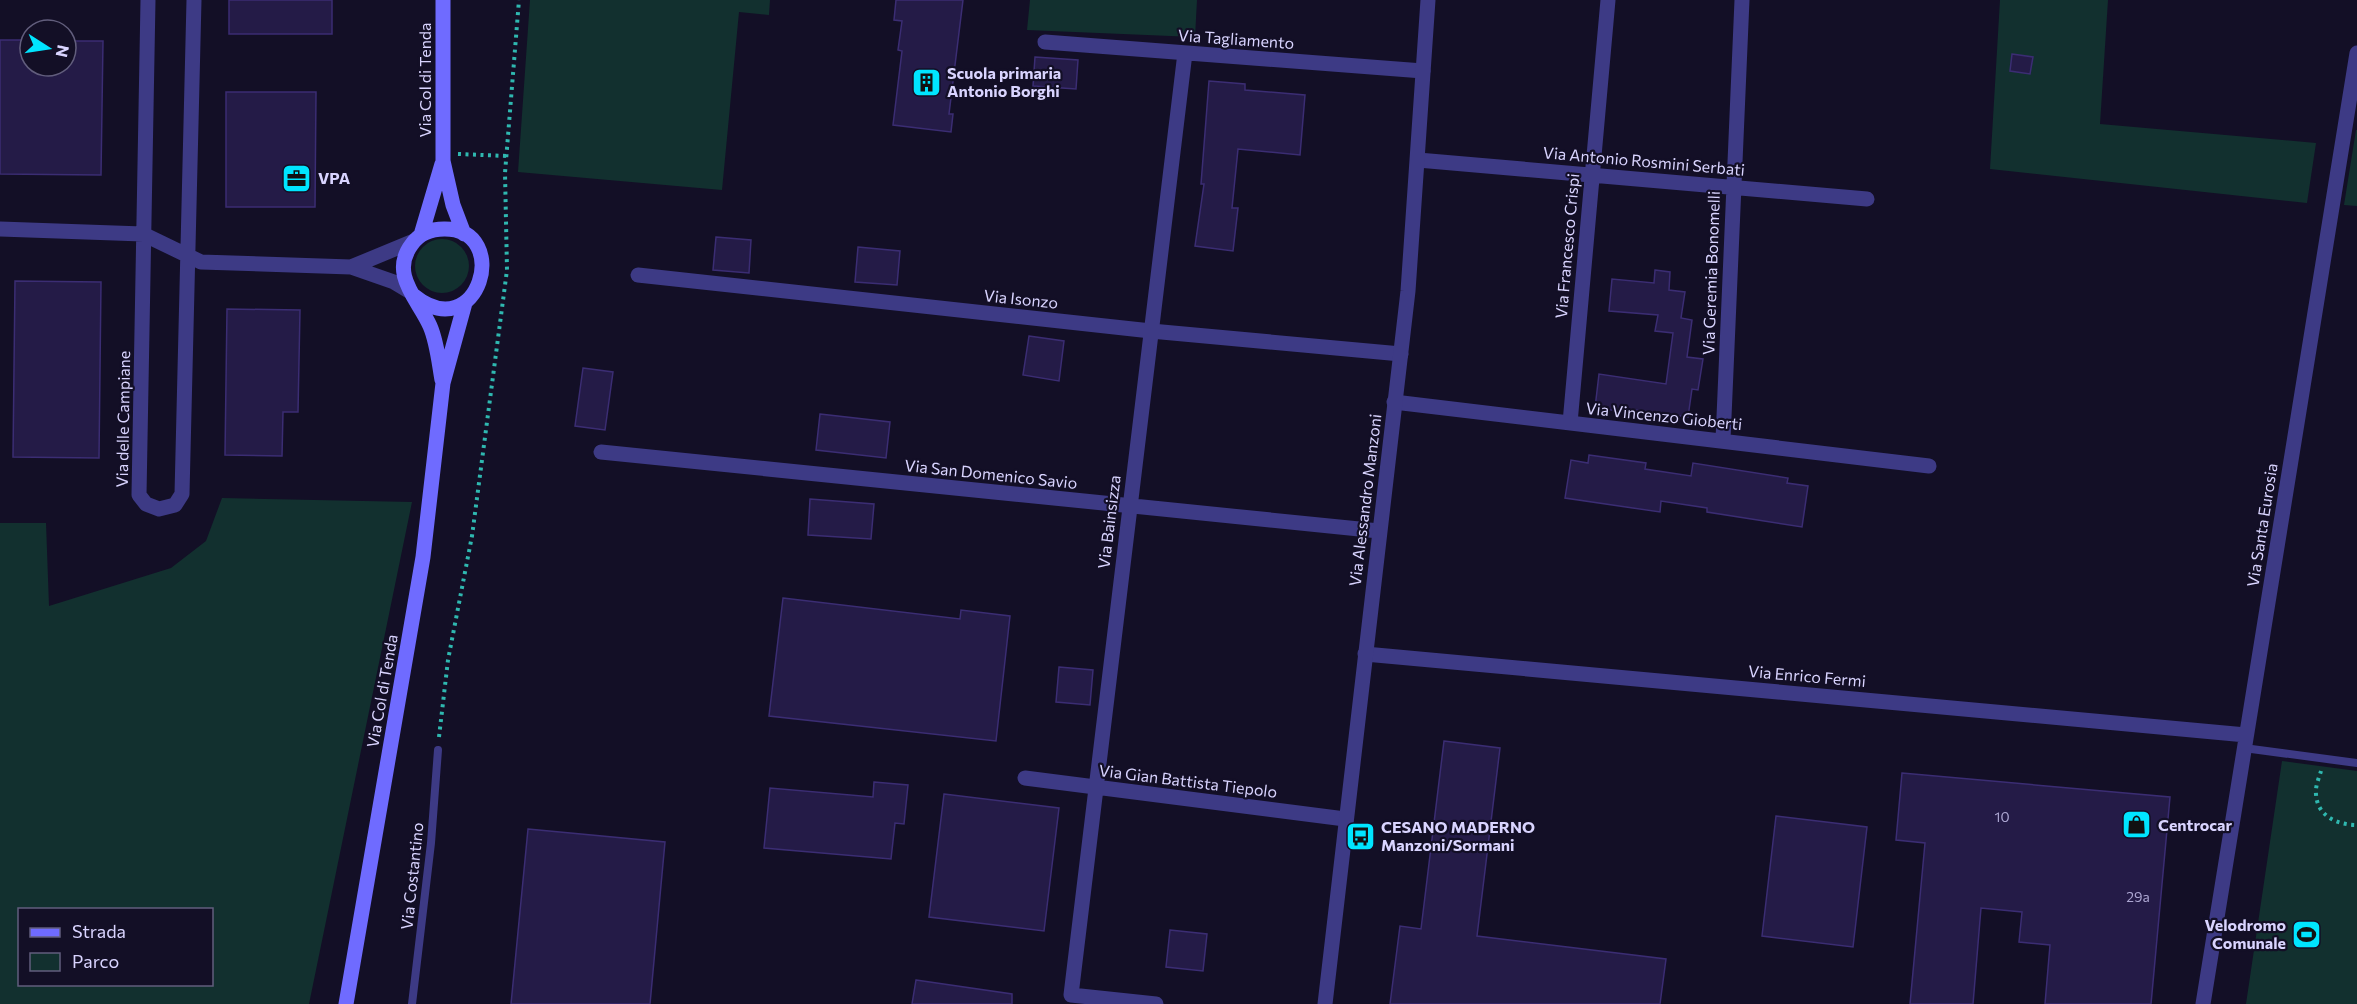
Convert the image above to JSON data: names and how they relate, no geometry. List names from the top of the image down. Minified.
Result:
{"streets":{"main road":["Via Col di Tenda"],"street":["Via Tagliamento","Via Antonio Rosmini Serbati","Via Francesco Crispi","Via Geremia Bonomelli","Via Isonzo","Via Vincenzo Gioberti","Via delle Campiane","Via San Domenico Savio","Via Alessandro Manzoni","Via Bainsizza","Via Santa Eurosia","Via Enrico Fermi","Via Gian Battista Tiepolo"],"lane":["Via Costantino"]},"crossings":[["Via Tagliamento","Via Alessandro Manzoni"],["Via Tagliamento","Via Bainsizza"],["Via Antonio Rosmini Serbati","Via Francesco Crispi"],["Via Antonio Rosmini Serbati","Via Geremia Bonomelli"],["Via Antonio Rosmini Serbati","Via Alessandro Manzoni"],["Via Francesco Crispi","Via Vincenzo Gioberti"],["Via Geremia Bonomelli","Via Vincenzo Gioberti"],["Via Isonzo","Via Alessandro Manzoni"],["Via Isonzo","Via Bainsizza"],["Via Vincenzo Gioberti","Via Alessandro Manzoni"],["Via San Domenico Savio","Via Alessandro Manzoni"],["Via San Domenico Savio","Via Bainsizza"],["Via Alessandro Manzoni","Via Enrico Fermi"],["Via Alessandro Manzoni","Via Gian Battista Tiepolo"],["Via Bainsizza","Via Gian Battista Tiepolo"],["Via Santa Eurosia","Via Enrico Fermi"]],"places":{"building":["Scuola primaria Antonio Borghi"],"office":["VPA"],"shop":["Centrocar"],"bus stop":["CESANO MADERNO Manzoni/Sormani"],"sports":["Velodromo Comunale"]},"house_numbers":["10","29a"],"legend":["Strada","Parco"],"north":"right"}
